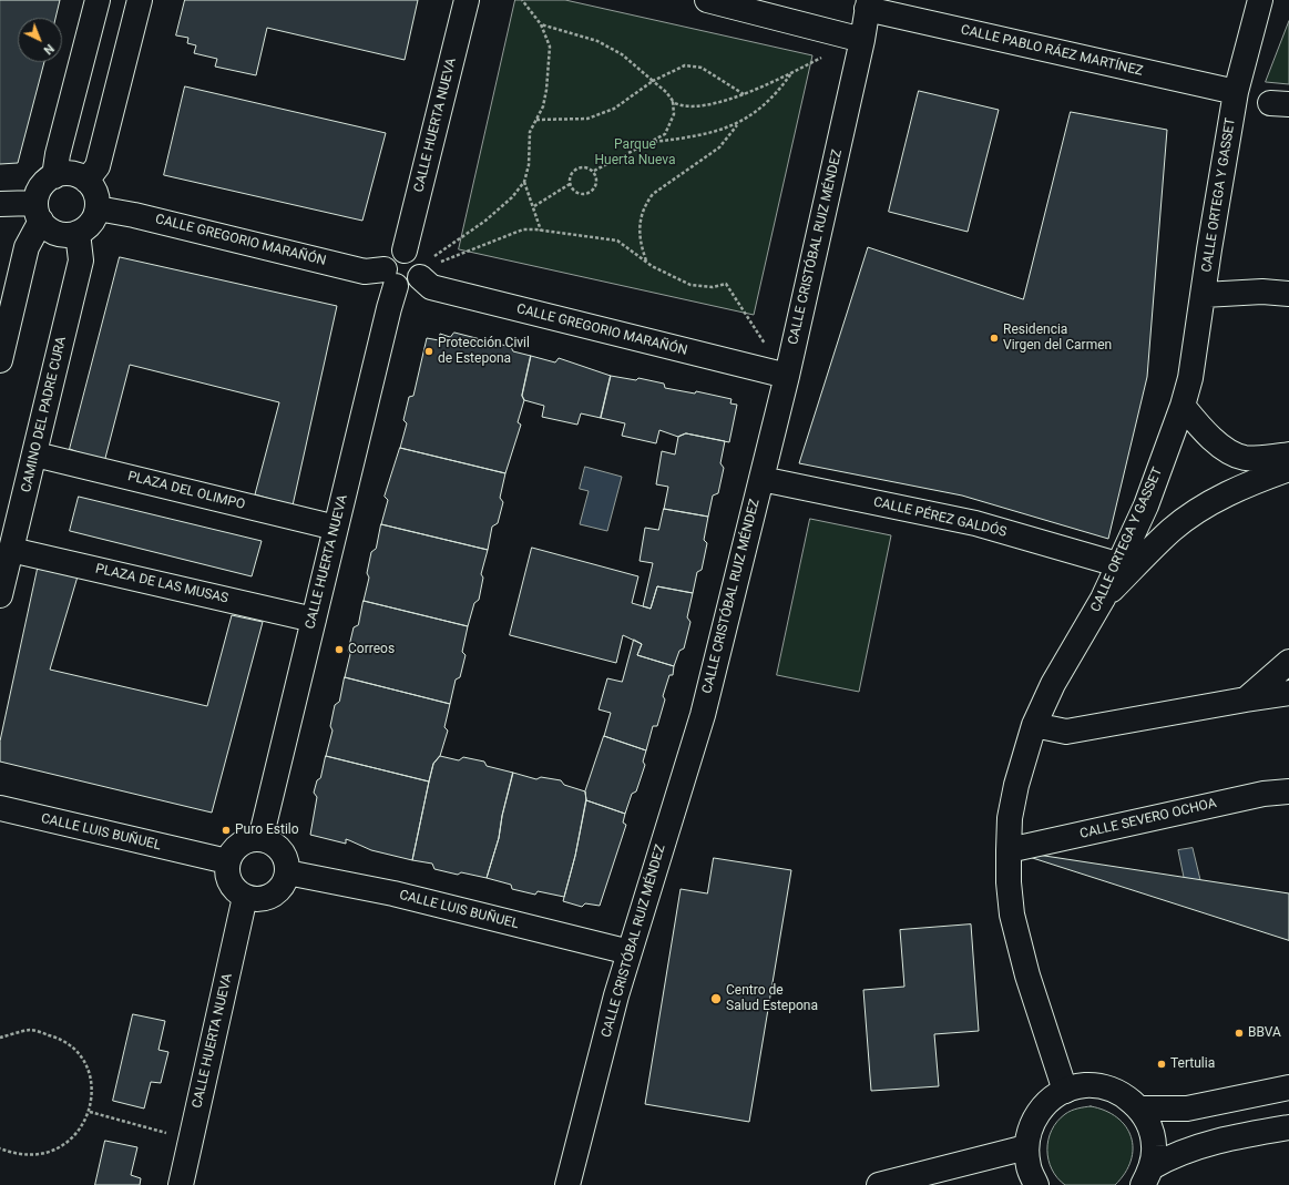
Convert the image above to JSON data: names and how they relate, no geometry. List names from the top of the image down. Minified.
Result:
{"streets":{"street":["CALLE PABLO RÁEZ MARTÍNEZ","CALLE HUERTA NUEVA","CALLE ORTEGA Y GASSET","CALLE GREGORIO MARAÑÓN","CALLE CRISTÓBAL RUIZ MÉNDEZ","CAMINO DEL PADRE CURA","PLAZA DEL OLIMPO","CALLE PÉREZ GALDÓS","PLAZA DE LAS MUSAS","CALLE SEVERO OCHOA","CALLE LUIS BUÑUEL"]},"crossings":[["CALLE PABLO RÁEZ MARTÍNEZ","CALLE ORTEGA Y GASSET"],["CALLE PABLO RÁEZ MARTÍNEZ","CALLE CRISTÓBAL RUIZ MÉNDEZ"],["CALLE HUERTA NUEVA","CALLE GREGORIO MARAÑÓN"],["CALLE HUERTA NUEVA","PLAZA DEL OLIMPO"],["CALLE HUERTA NUEVA","PLAZA DE LAS MUSAS"],["CALLE HUERTA NUEVA","CALLE LUIS BUÑUEL"],["CALLE ORTEGA Y GASSET","CALLE PÉREZ GALDÓS"],["CALLE ORTEGA Y GASSET","CALLE SEVERO OCHOA"],["CALLE GREGORIO MARAÑÓN","CALLE CRISTÓBAL RUIZ MÉNDEZ"],["CALLE GREGORIO MARAÑÓN","CAMINO DEL PADRE CURA"],["CALLE CRISTÓBAL RUIZ MÉNDEZ","CALLE PÉREZ GALDÓS"],["CALLE CRISTÓBAL RUIZ MÉNDEZ","CALLE LUIS BUÑUEL"],["CAMINO DEL PADRE CURA","PLAZA DEL OLIMPO"],["CAMINO DEL PADRE CURA","PLAZA DE LAS MUSAS"]],"parks":["Parque Huerta Nueva"],"places":["Residencia Virgen del Carmen","Protección Civil de Estepona","Correos","Puro Estilo","Centro de Salud Estepona","BBVA","Tertulia"],"north":"bottom right"}
